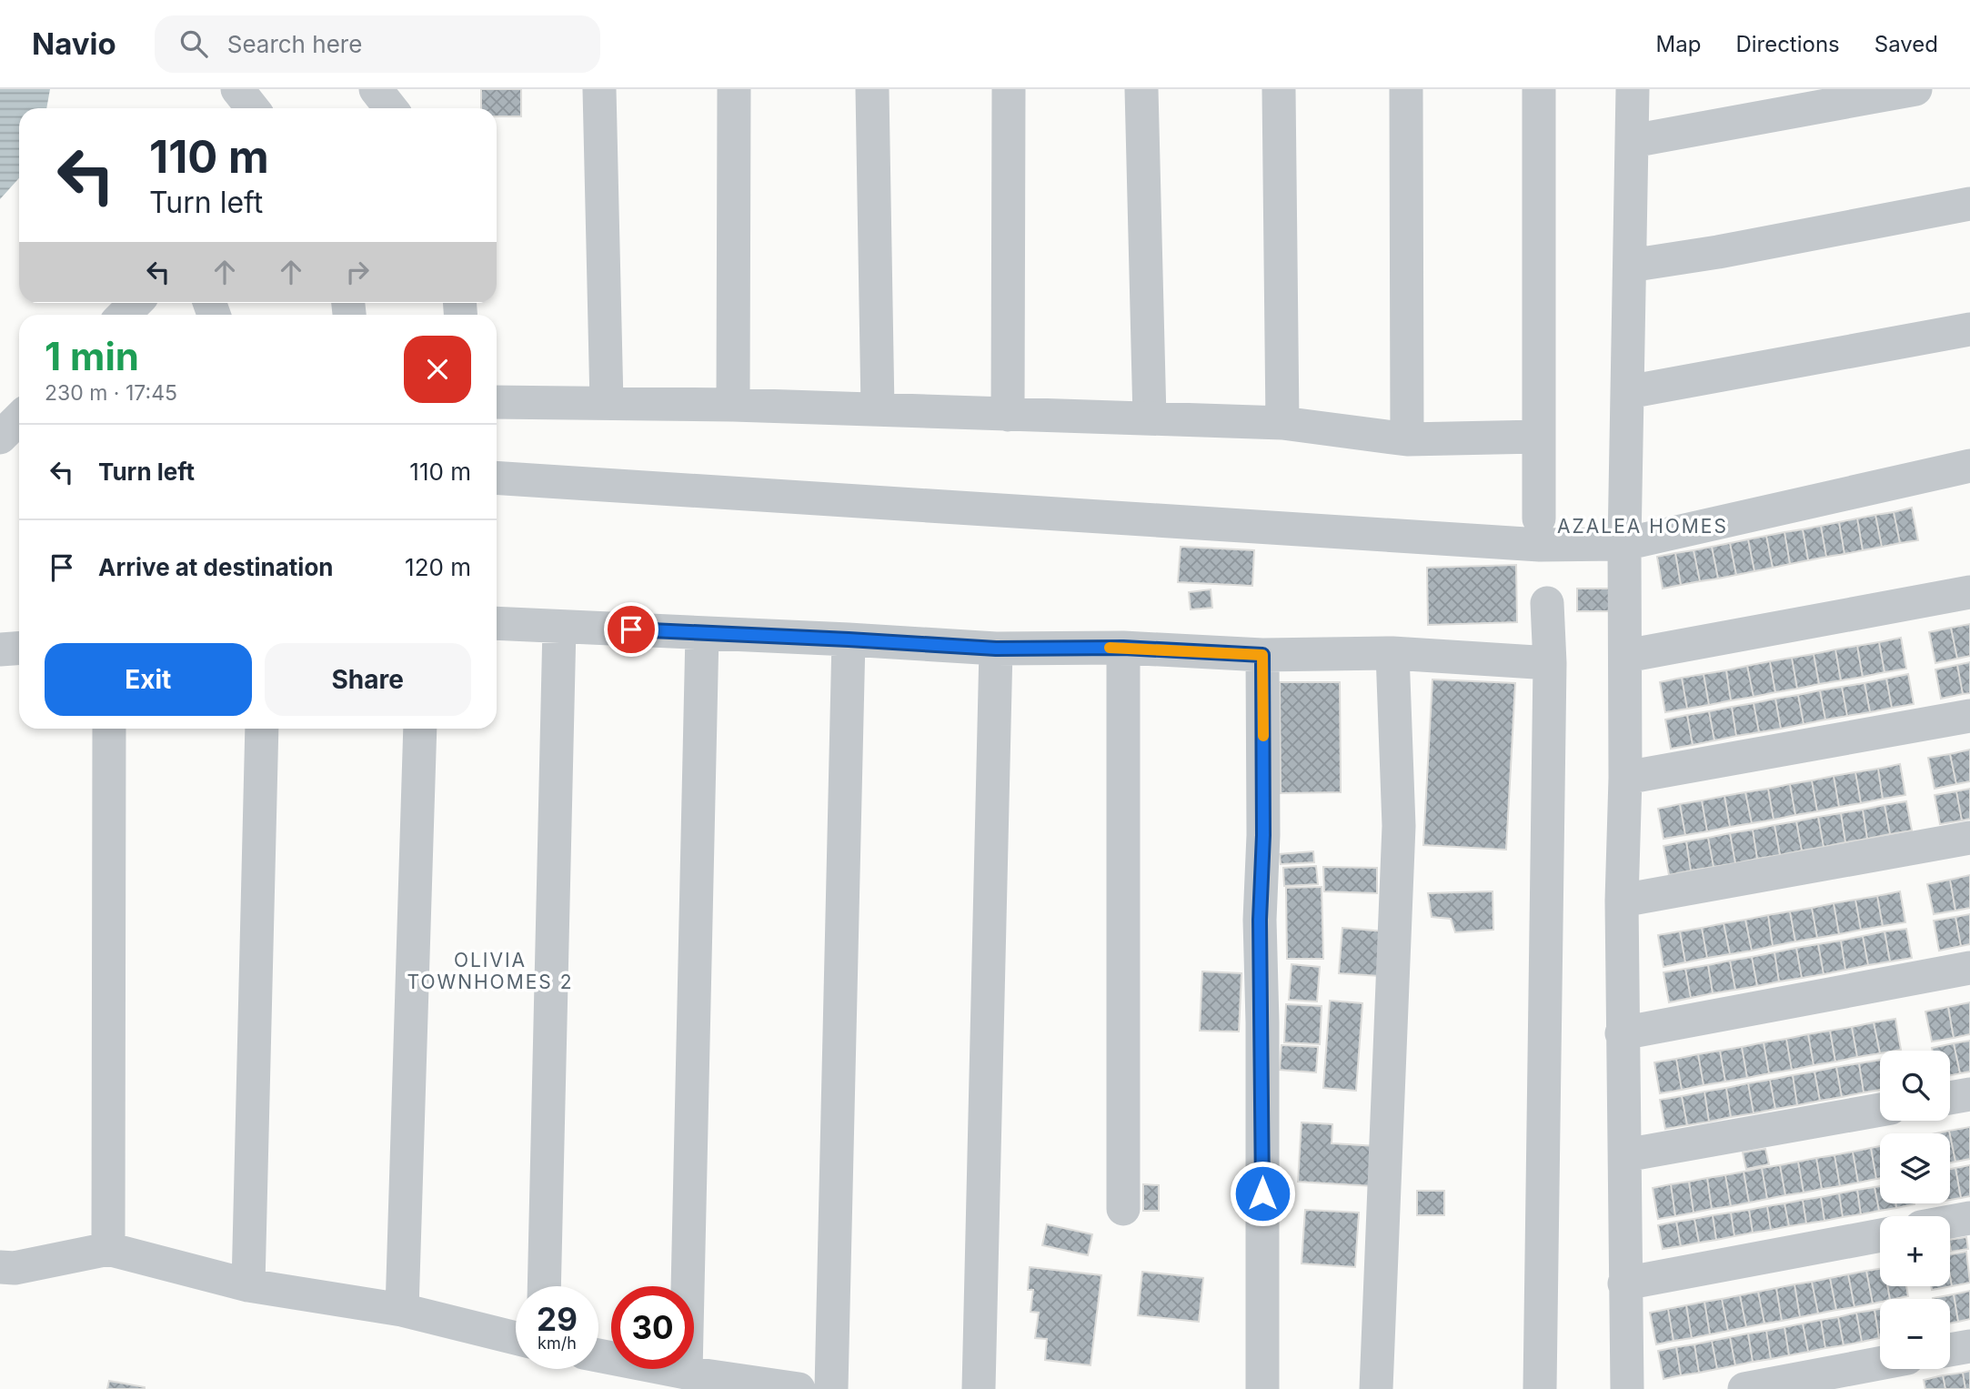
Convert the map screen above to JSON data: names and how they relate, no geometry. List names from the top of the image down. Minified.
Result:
{"districts":["AZALEA HOMES","OLIVIA TOWNHOMES 2"],"page":{"header":"Navio","search":"Search here","nav":["Map","Directions","Saved"],"turn":["110 m","Turn left"],"heading":["1 min","230 m · 17:45"],"list":[{"name":"Turn left","value":"110 m"},{"name":"Arrive at destination","value":"120 m"}],"buttons":["Exit","Share"],"map_buttons":["+","−"],"speed":"29 km/h","limit":"30"}}
